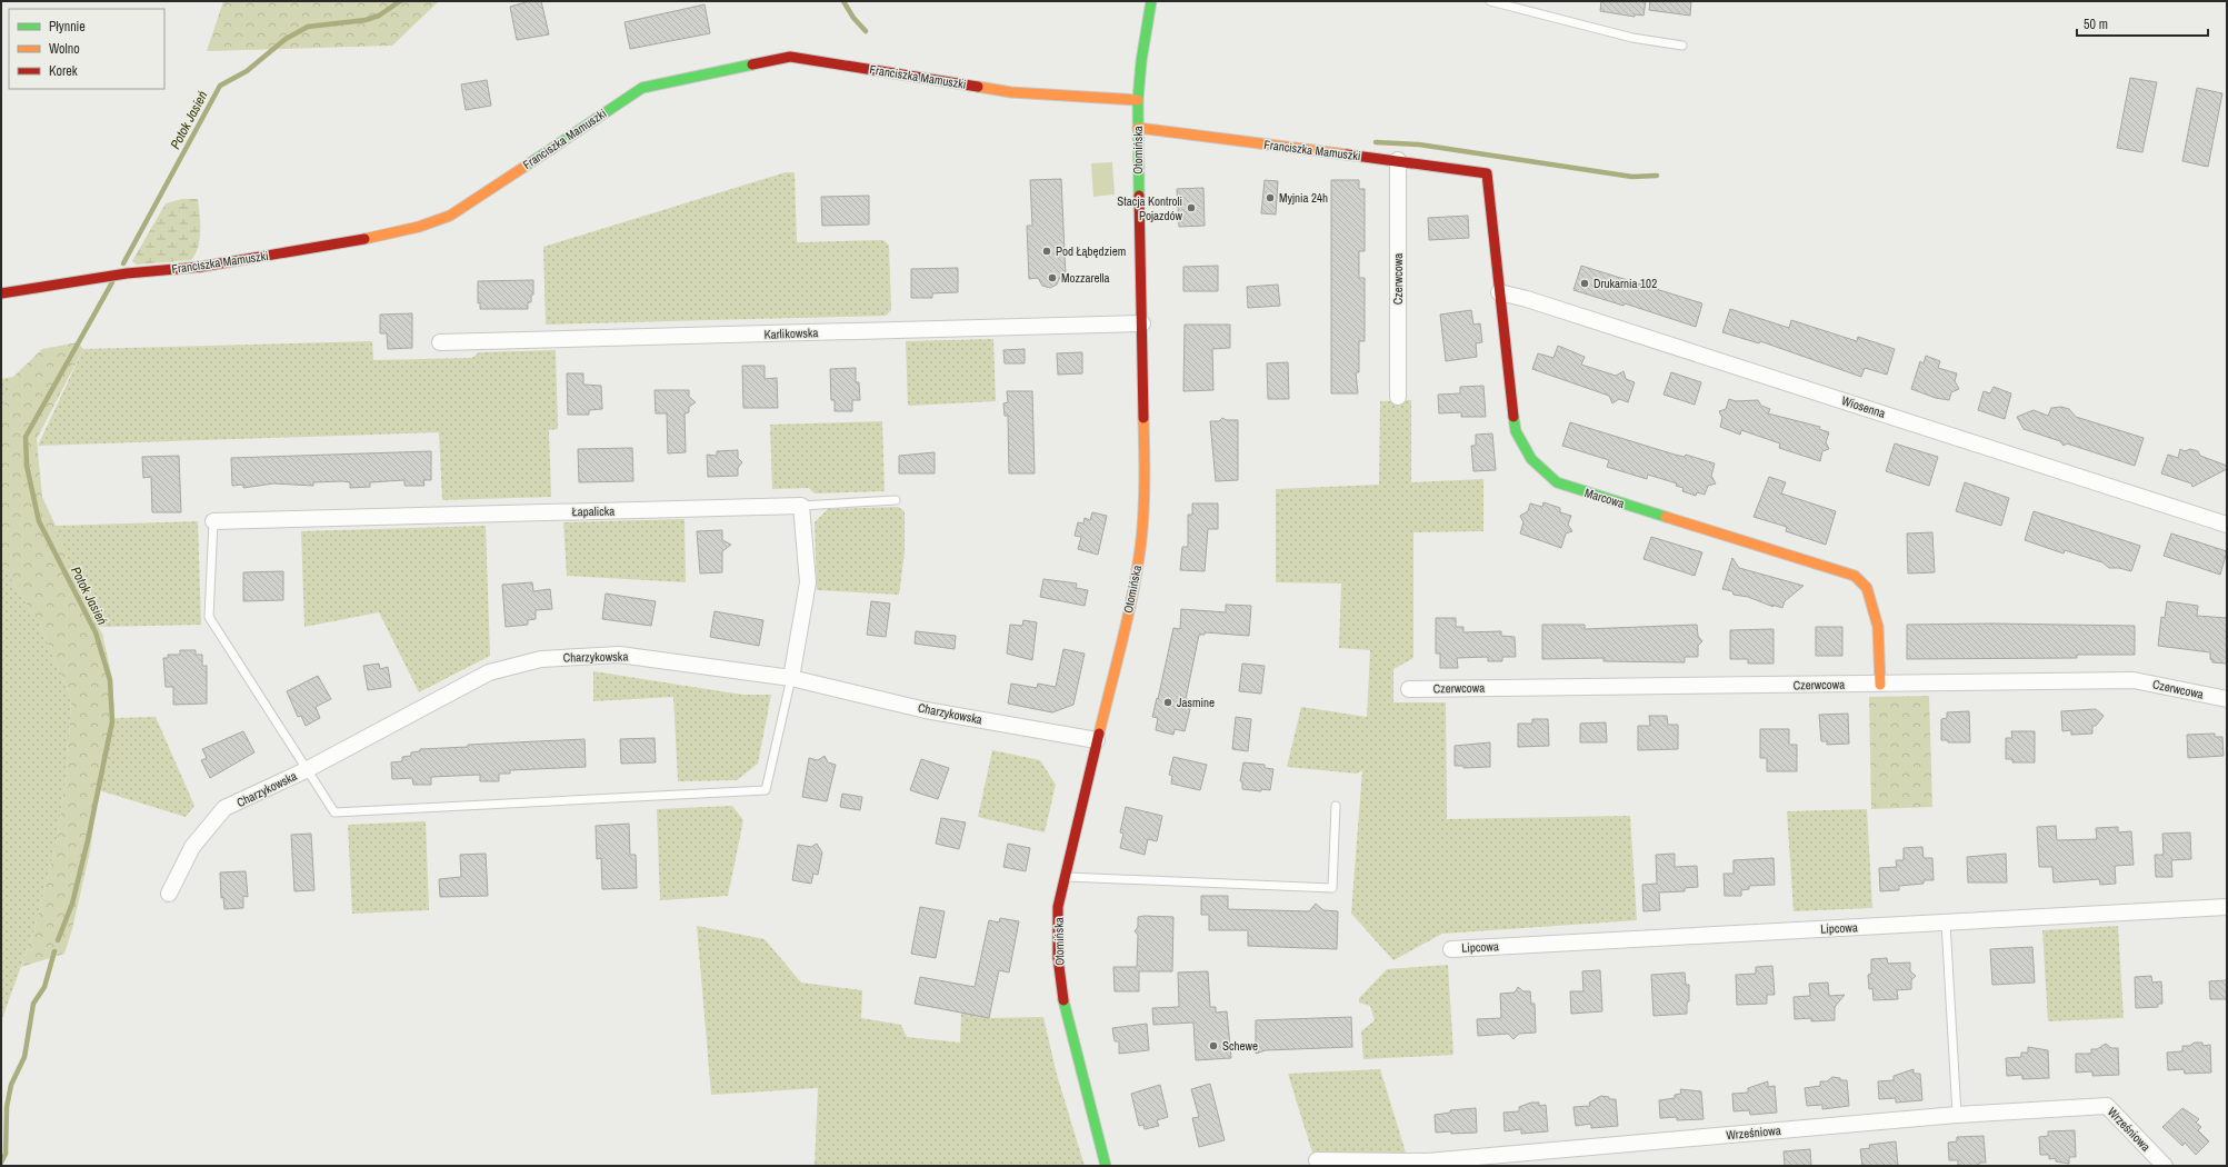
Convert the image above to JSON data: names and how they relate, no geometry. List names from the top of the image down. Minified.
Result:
{"streets":{"street":["Franciszka Mamuszki","Otomińska","Czerwcowa","Karlikowska","Wiosenna","Marcowa","Łapalicka","Charzykowska","Lipcowa","Wrześniowa"]},"crossings":[["Franciszka Mamuszki","Otomińska"],["Franciszka Mamuszki","Czerwcowa"],["Franciszka Mamuszki","Marcowa"],["Otomińska","Karlikowska"],["Otomińska","Charzykowska"],["Czerwcowa","Marcowa"],["Wiosenna","Marcowa"]],"water":["Potok Jasień"],"places":["Myjnia 24h","Stacja Kontroli Pojazdów","Pod Łąbędziem","Mozzarella","Drukarnia 102","Jasmine","Schewe"],"legend":["Płynnie","Wolno","Korek"],"scale_bar":"50 m"}
